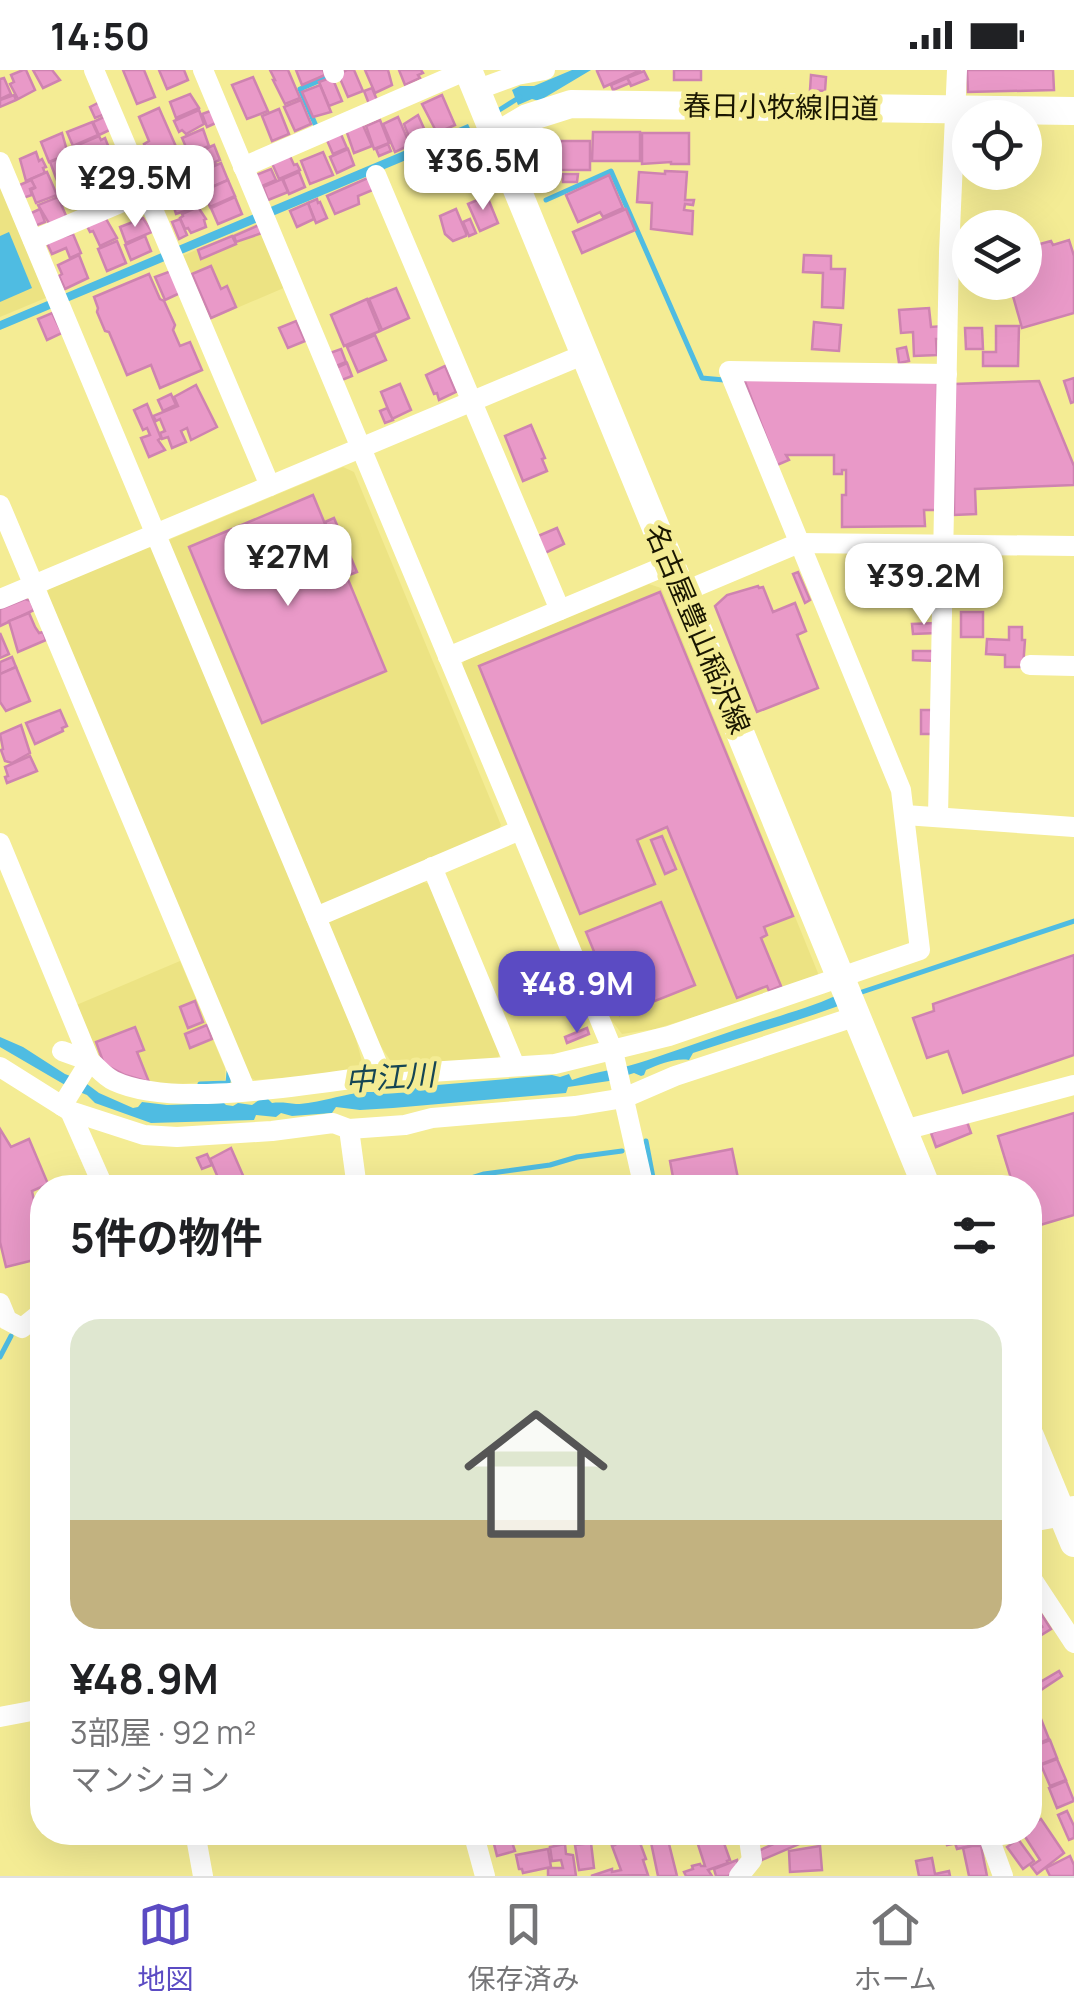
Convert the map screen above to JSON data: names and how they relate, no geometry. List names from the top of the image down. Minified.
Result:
{"streets":{"main road":["春日小牧線旧道","名古屋豊山稲沢線"]},"crossings":[["春日小牧線旧道","名古屋豊山稲沢線"]],"water":["中江川"],"page":{"status":"14:50","price":["¥36.5M","¥29.5M","¥27M","¥39.2M","¥48.9M"],"heading":"5件の物件","list":[{"name":"¥48.9M","note":"3部屋 · 92 m² · マンション"}],"tabs":["地図","保存済み","ホーム"]}}
